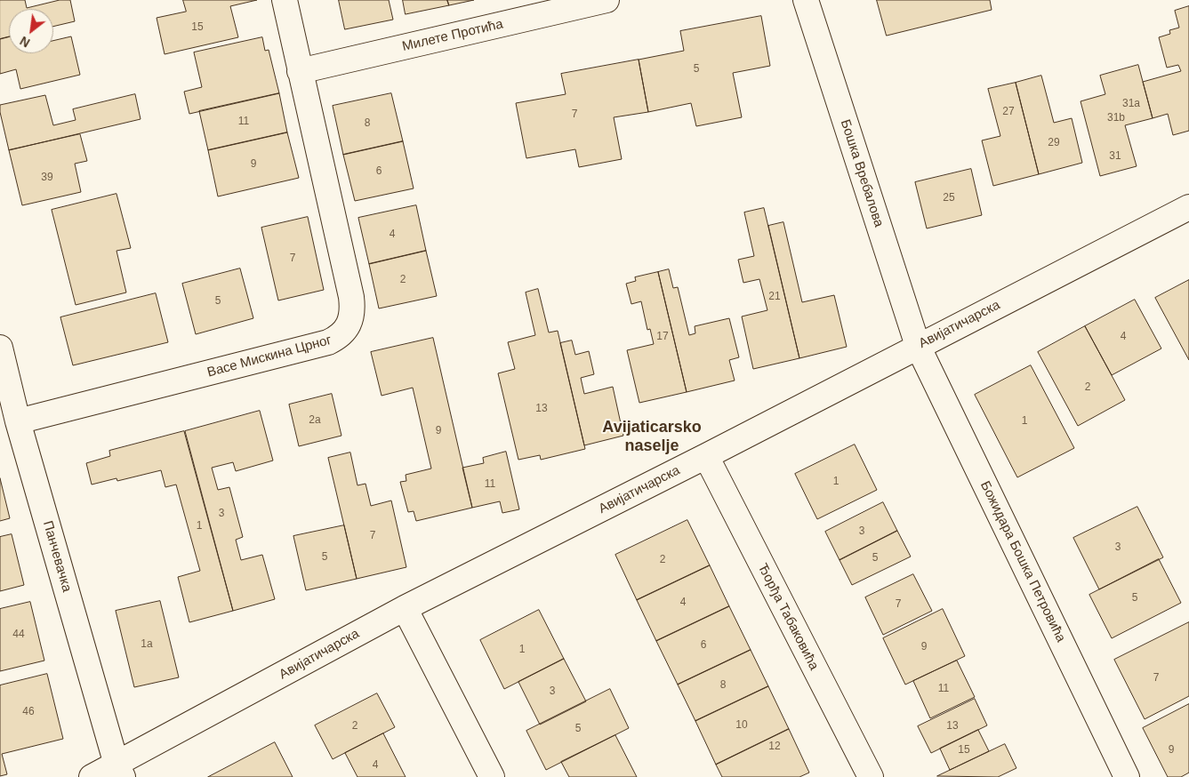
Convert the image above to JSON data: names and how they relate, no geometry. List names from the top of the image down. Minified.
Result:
{"streets":{"street":["Милете Протића","Бошка Вребалова","Авијатичарска","Васе Мискина Црног","Панчевачка","Божидара Бошка Петровића","Ђорђа Табаковића"]},"crossings":[["Милете Протића","Васе Мискина Црног"],["Бошка Вребалова","Авијатичарска"],["Бошка Вребалова","Божидара Бошка Петровића"],["Авијатичарска","Панчевачка"],["Авијатичарска","Божидара Бошка Петровића"],["Авијатичарска","Ђорђа Табаковића"],["Васе Мискина Црног","Панчевачка"]],"districts":["Avijaticarsko naselje"],"house_numbers":["15","5","31a","27","7","31b","11","8","29","31","9","6","39","25","4","7","2","21","5","17","4","2","13","2a","1","9","1","11","3","1","3","7","3","5","5","2","5","4","7","44","1a","6","9","1","7","8","11","3","46","10","2","13","5","12","15","9","4"],"north":"bottom left"}
